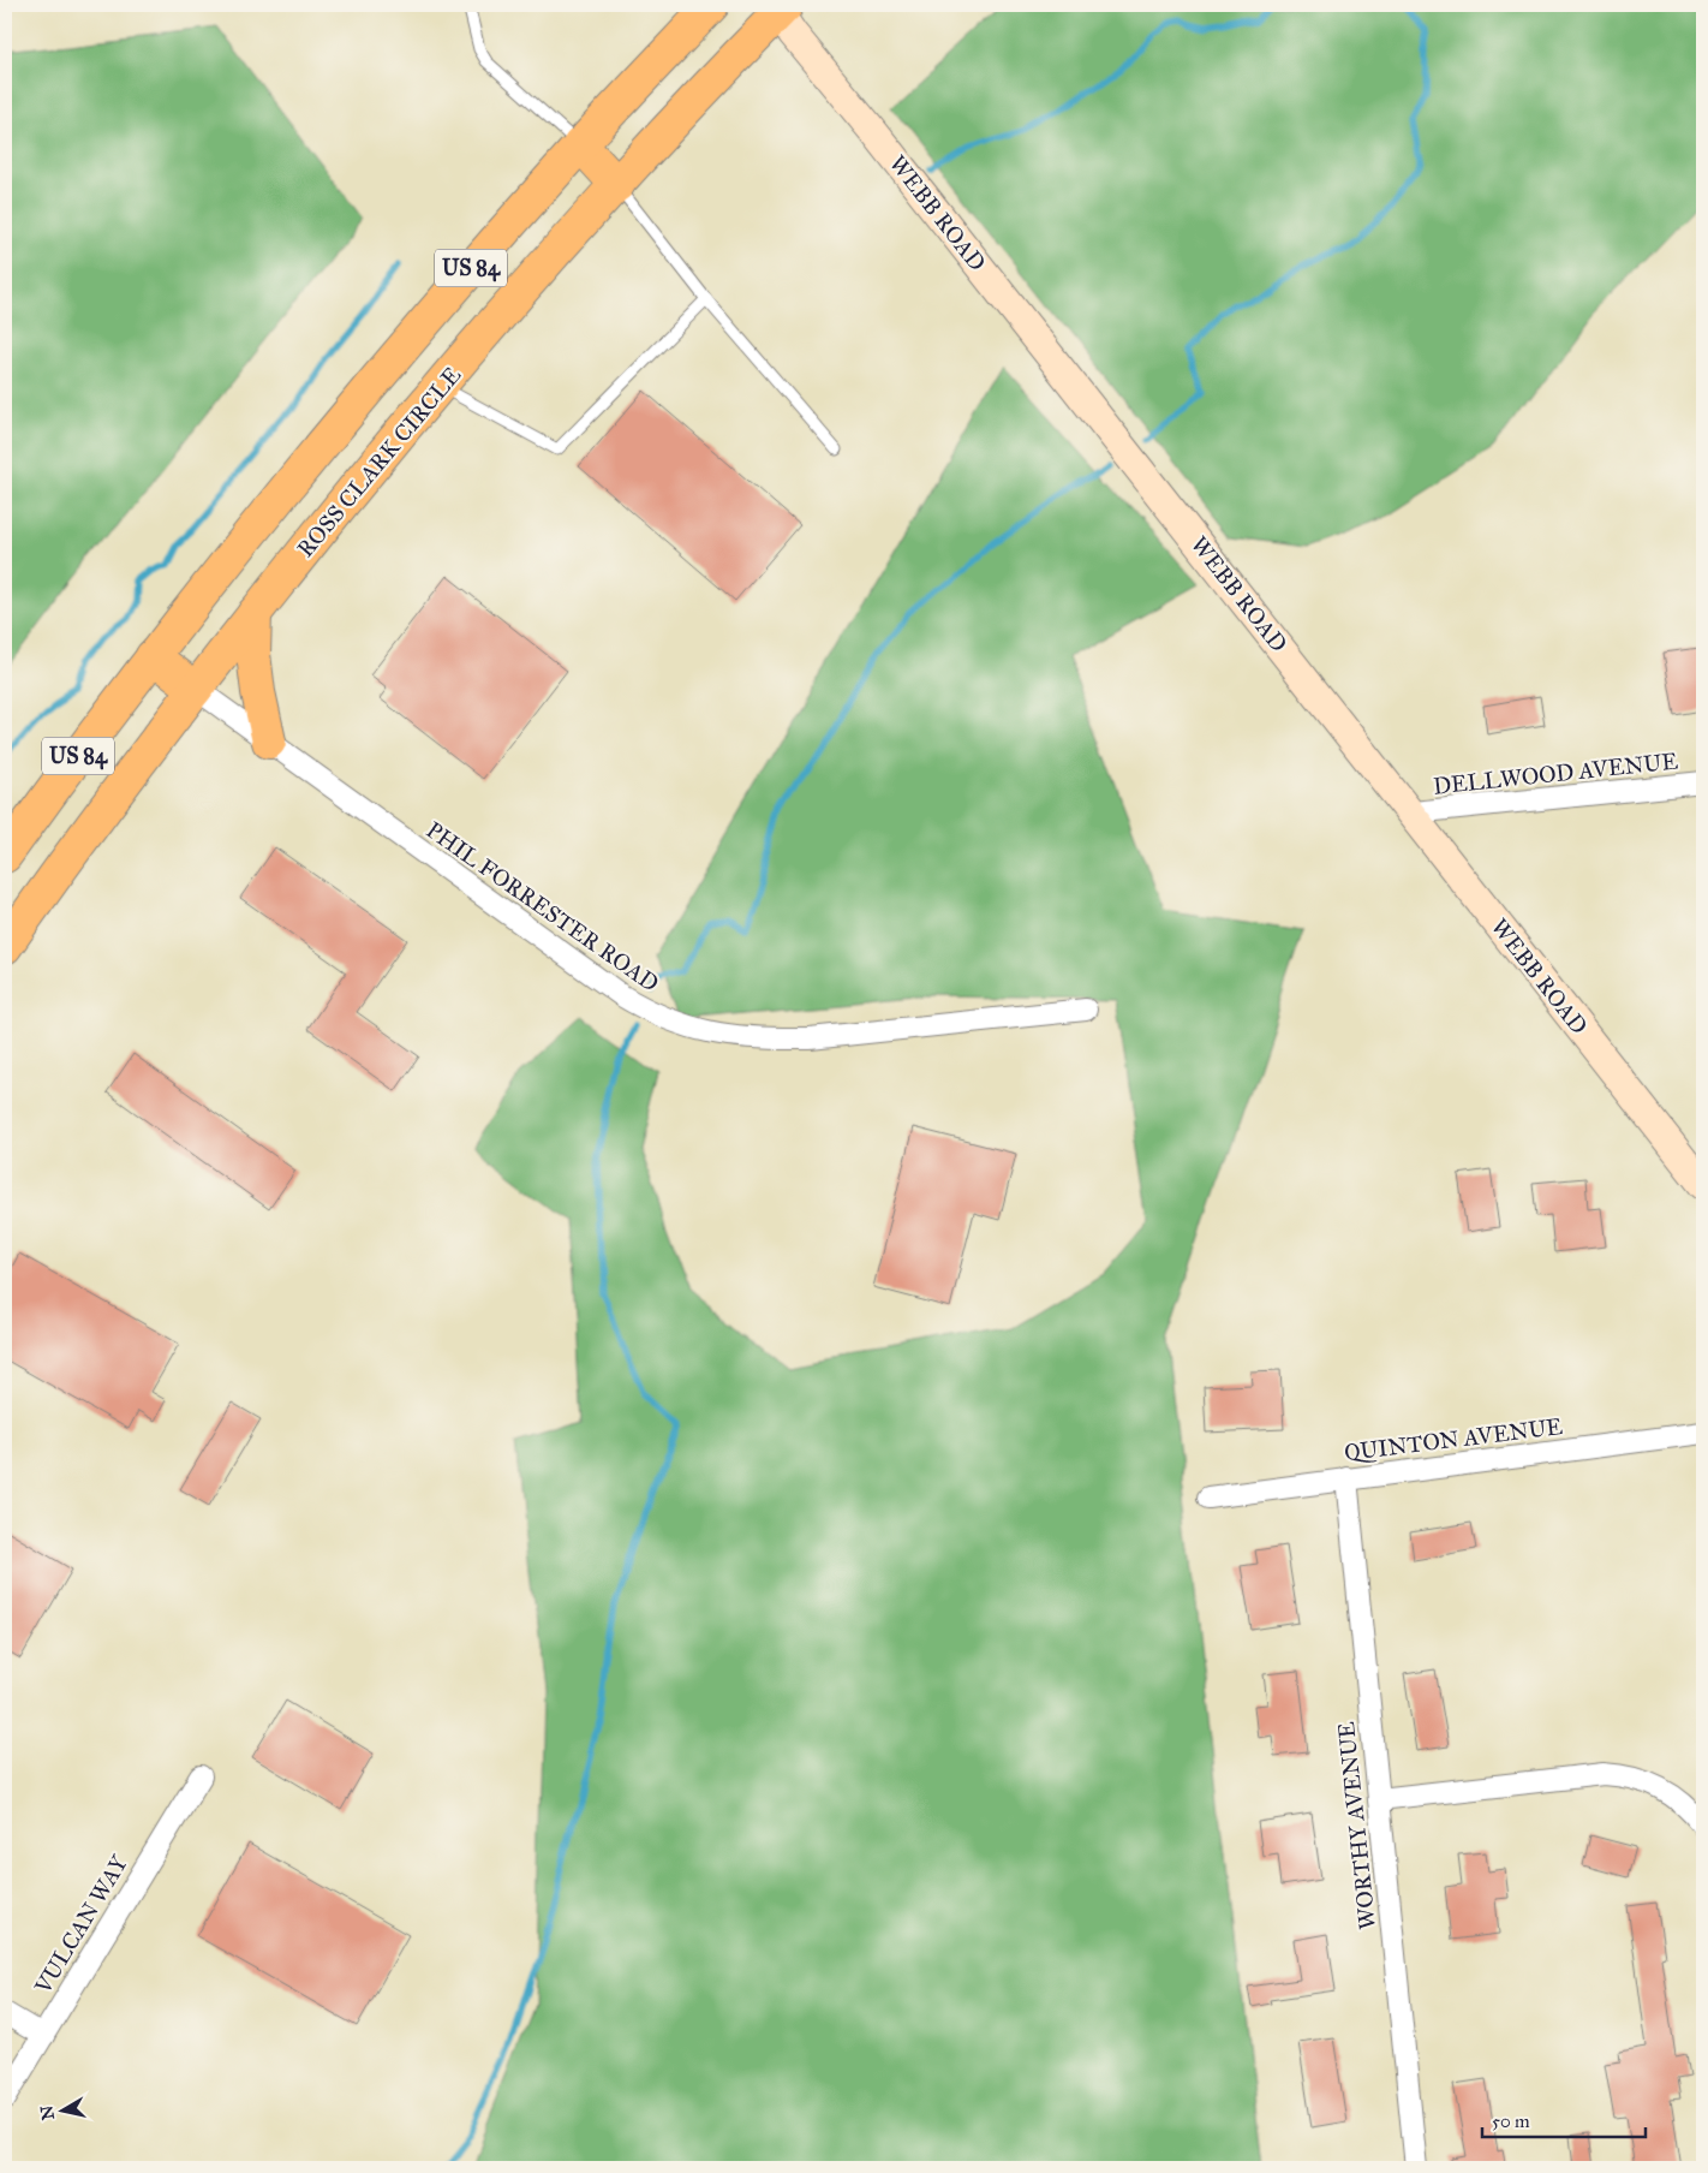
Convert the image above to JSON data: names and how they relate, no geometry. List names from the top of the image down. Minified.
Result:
{"streets":{"highway":["US 84","ROSS CLARK CIRCLE"],"street":["WEBB ROAD","DELLWOOD AVENUE","PHIL FORRESTER ROAD","QUINTON AVENUE","WORTHY AVENUE","VULCAN WAY"]},"crossings":[["WEBB ROAD","ROSS CLARK CIRCLE"],["WEBB ROAD","DELLWOOD AVENUE"],["ROSS CLARK CIRCLE","PHIL FORRESTER ROAD"],["QUINTON AVENUE","WORTHY AVENUE"]],"scale_bar":"50 m","north":"left"}
